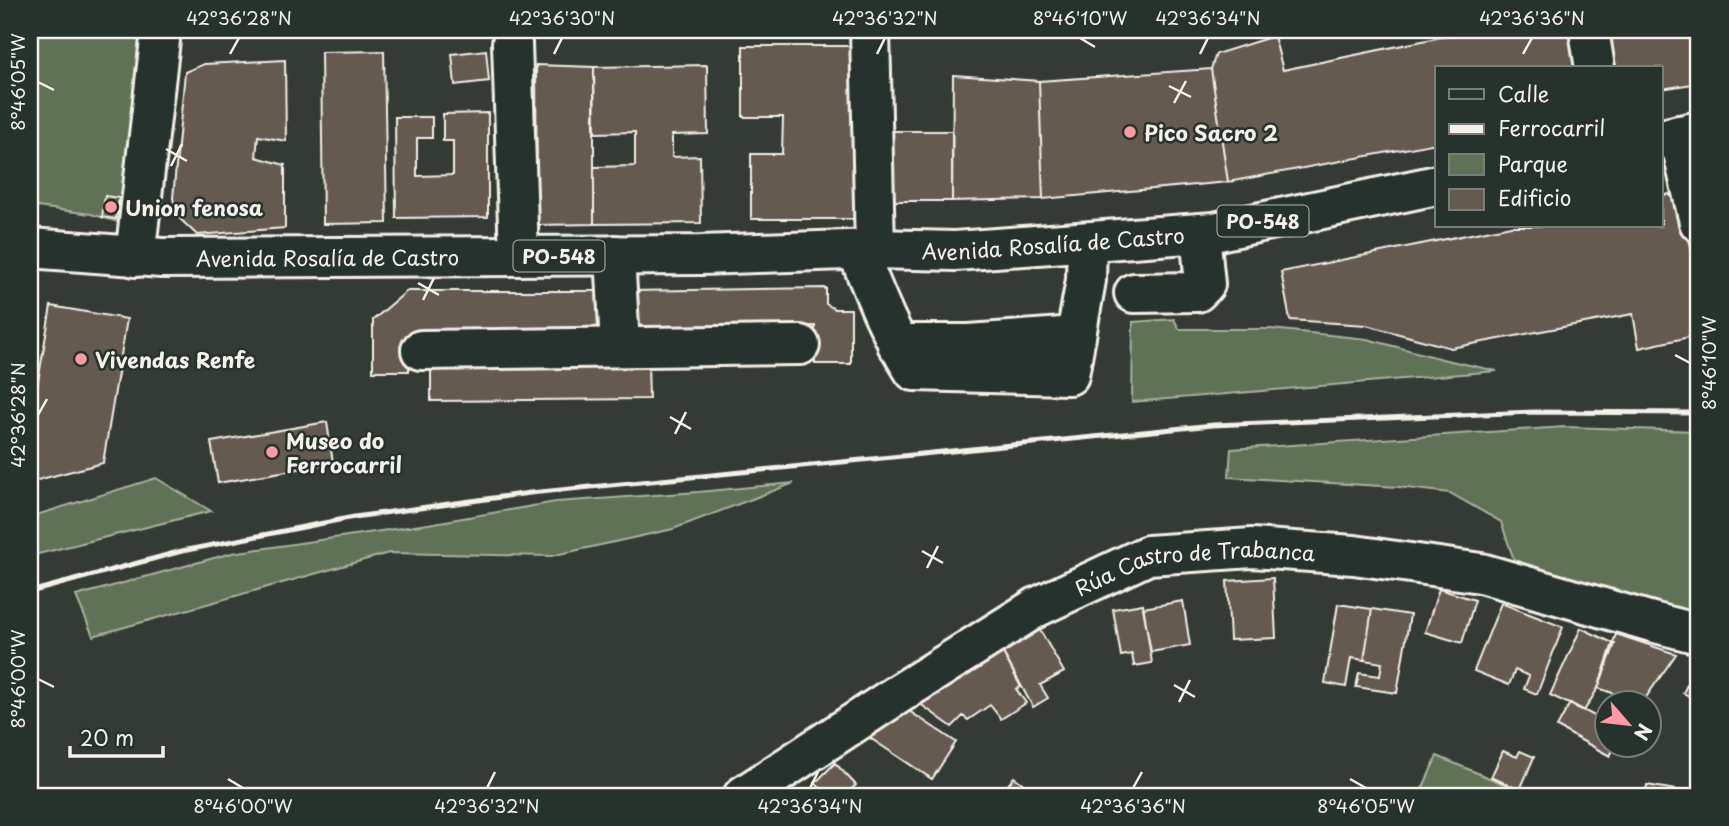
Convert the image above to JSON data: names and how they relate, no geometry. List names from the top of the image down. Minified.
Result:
{"streets":{"street":["PO-548","Avenida Rosalía de Castro","Rúa Castro de Trabanca"]},"places":["Pico Sacro 2","Union fenosa","Vivendas Renfe","Museo do Ferrocarril"],"legend":["Calle","Ferrocarril","Parque","Edificio"],"scale_bar":"20 m","north":"bottom right","coordinates":["42°36'28\"N","42°36'30\"N","42°36'32\"N","8°46'10\"W","42°36'34\"N","42°36'36\"N","8°46'05\"W","8°46'00\"W"]}
